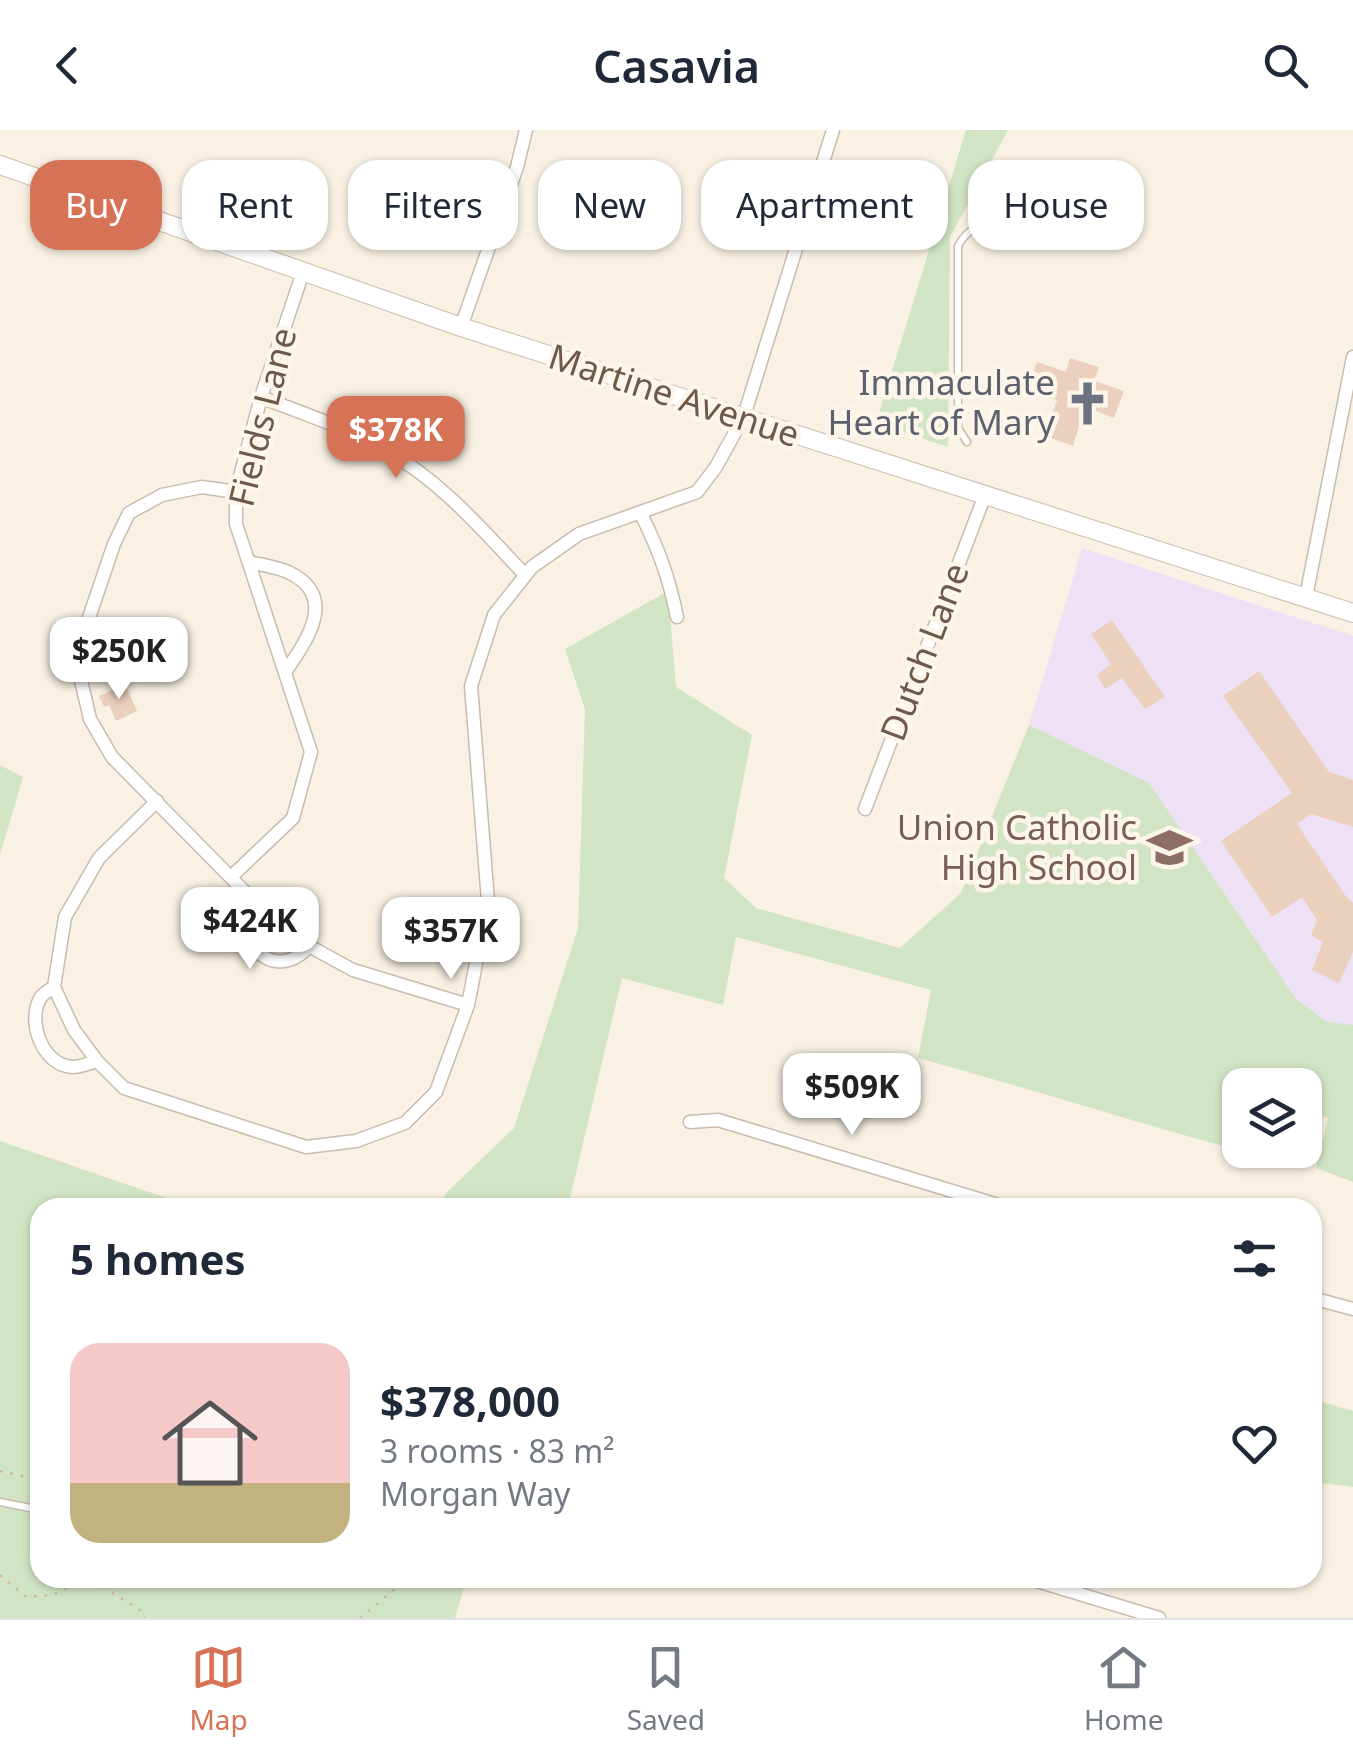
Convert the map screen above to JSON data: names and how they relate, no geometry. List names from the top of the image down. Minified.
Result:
{"streets":{"main road":["Martine Avenue"],"street":["Fields Lane","Dutch Lane"]},"crossings":[["Martine Avenue","Fields Lane"],["Martine Avenue","Dutch Lane"]],"places":{"church":["Immaculate Heart of Mary"],"school or university":["Union Catholic High School"]},"page":{"header":"Casavia","chip":["Buy","Rent","Filters","New","Apartment","House"],"price":["$378K","$250K","$424K","$357K","$509K"],"heading":"5 homes","list":[{"name":"$378,000","note":"3 rooms · 83 m² · Morgan Way"}],"tabs":["Map","Saved","Home"]}}
